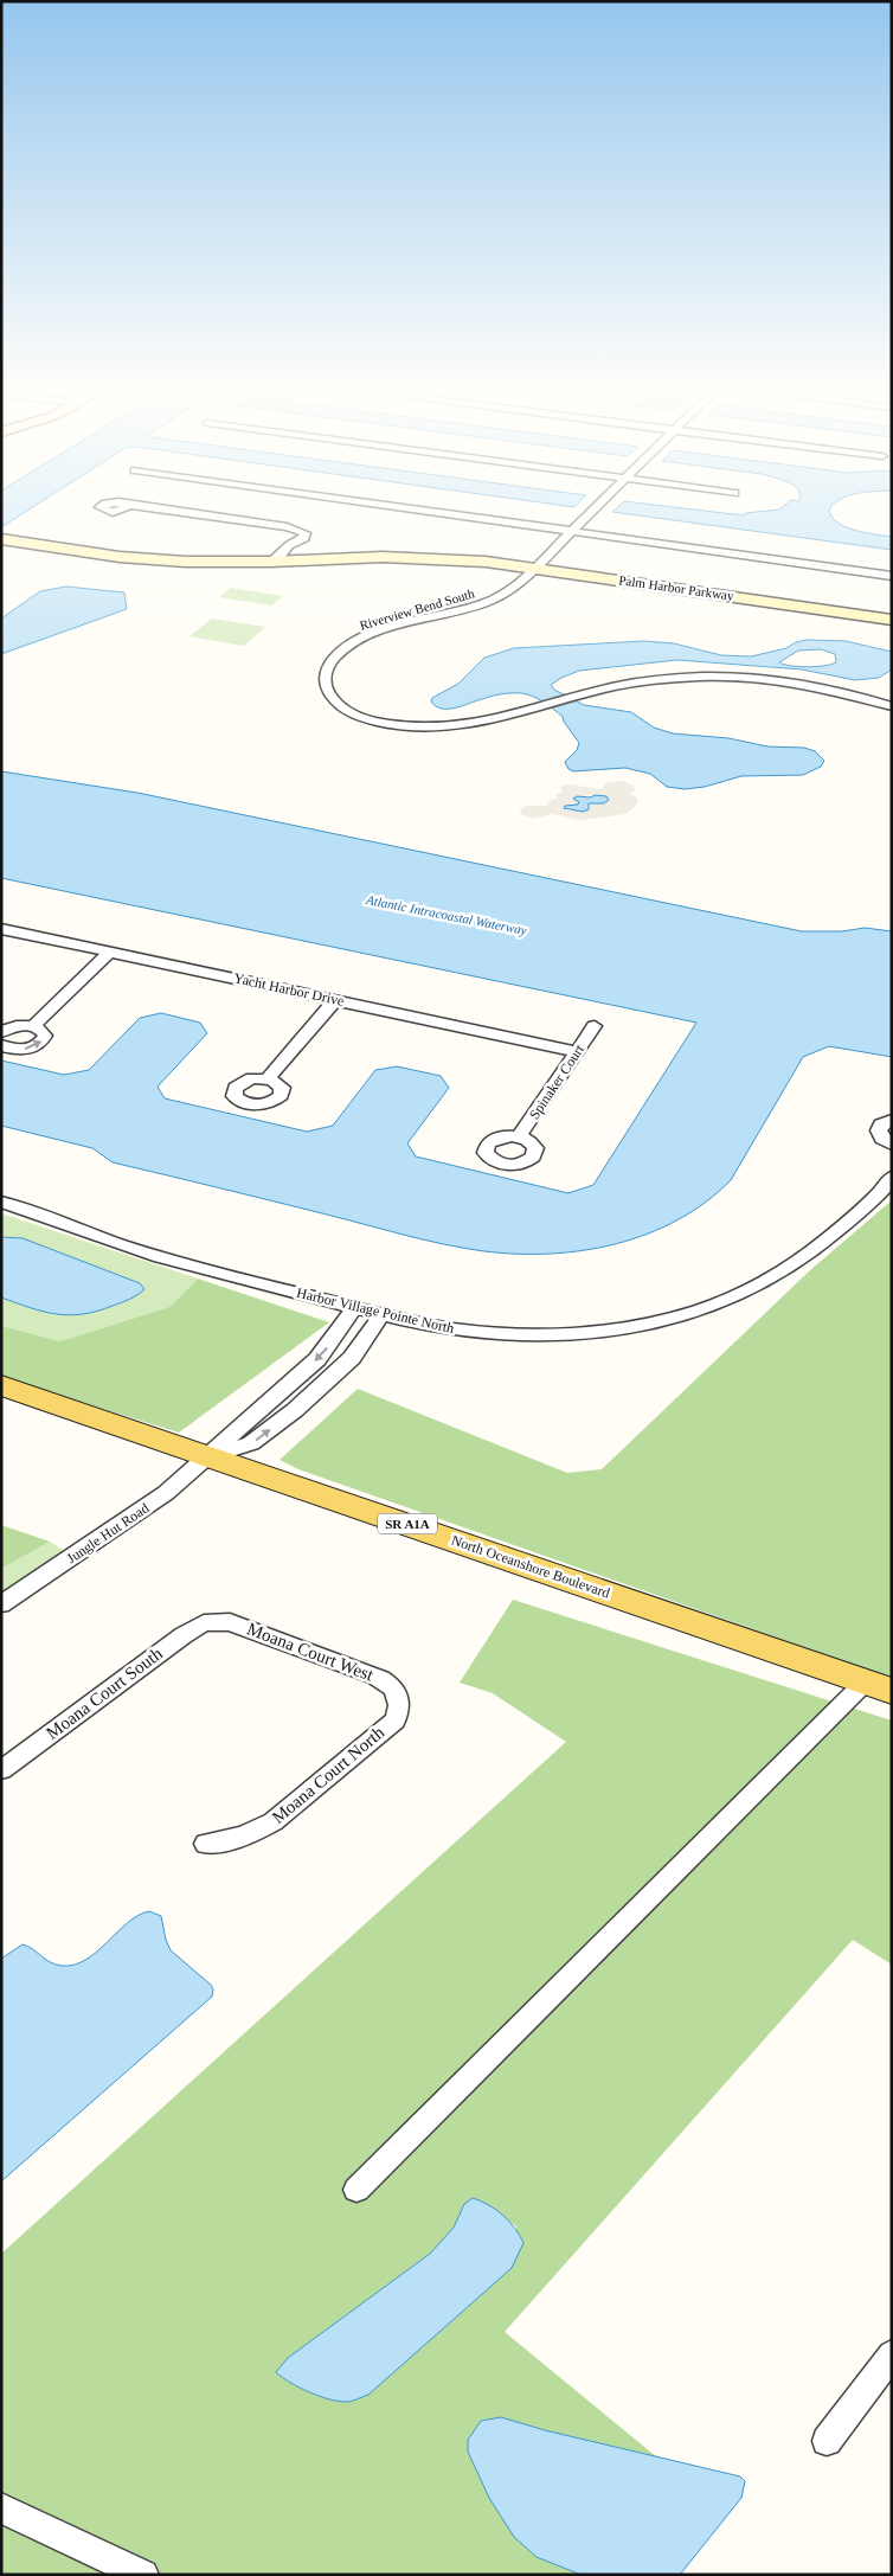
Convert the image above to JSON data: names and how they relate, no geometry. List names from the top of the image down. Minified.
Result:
{"streets":{"main road":["SR A1A","North Oceanshore Boulevard"],"street":["Palm Harbor Parkway","Riverview Bend South","Yacht Harbor Drive","Spinaker Court","Harbor Village Pointe North","Jungle Hut Road","Moana Court West","Moana Court South","Moana Court North"]},"crossings":[["Palm Harbor Parkway","Riverview Bend South"],["Yacht Harbor Drive","Spinaker Court"],["Jungle Hut Road","North Oceanshore Boulevard"],["Moana Court West","Moana Court South"],["Moana Court West","Moana Court North"]],"water":["Atlantic Intracoastal Waterway"]}
